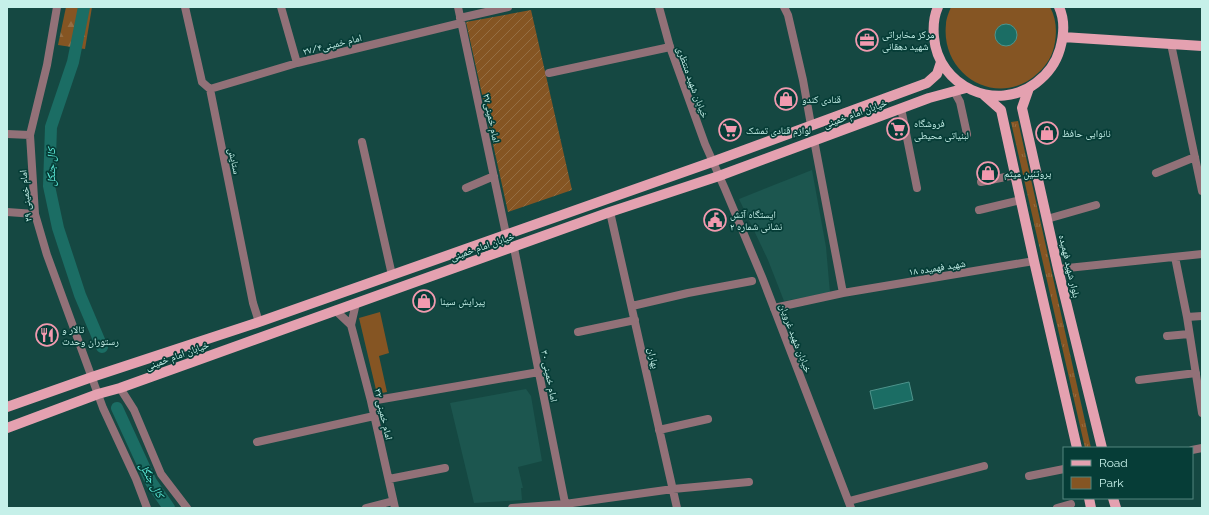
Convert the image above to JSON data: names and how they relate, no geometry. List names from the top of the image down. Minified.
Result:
{"streets":{"main road":["خیابان امام خمینی","بلوار شهید فهمیده"],"street":["امام خمینی۲۷/۴","خیابان شهید منتظری","امام خمینی۲۷","ستایش","امام خمینی ۲۹","شهید فهمیده ۱۸","خیابان شهید غرویان","بهاران","امام خمینی ۳۰","امام خمینی ۳۲"]},"crossings":[["امام خمینی۲۷/۴","امام خمینی۲۷"],["امام خمینی۲۷/۴","ستایش"],["خیابان شهید منتظری","خیابان امام خمینی"],["خیابان شهید منتظری","خیابان شهید غرویان"],["خیابان امام خمینی","امام خمینی۲۷"],["خیابان امام خمینی","ستایش"],["خیابان امام خمینی","امام خمینی ۲۹"],["خیابان امام خمینی","خیابان شهید غرویان"],["خیابان امام خمینی","بهاران"],["خیابان امام خمینی","امام خمینی ۳۰"],["شهید فهمیده ۱۸","خیابان شهید غرویان"]],"water":["کال جنگل"],"places":{"office":["مرکز مخابراتی شهید دهقانی"],"shop":["قنادی کندو","نانوایی حافظ","پروتئین میثم","پیرایش سینا"],"supermarket":["فروشگاه لبنیاتی محیطی","لوازم قنادی تمشک"],"public building":["ایستگاه آتش نشانی شماره ۲"],"restaurant":["تالار و رستوران وحدت"]},"legend":["Road","Park"]}
